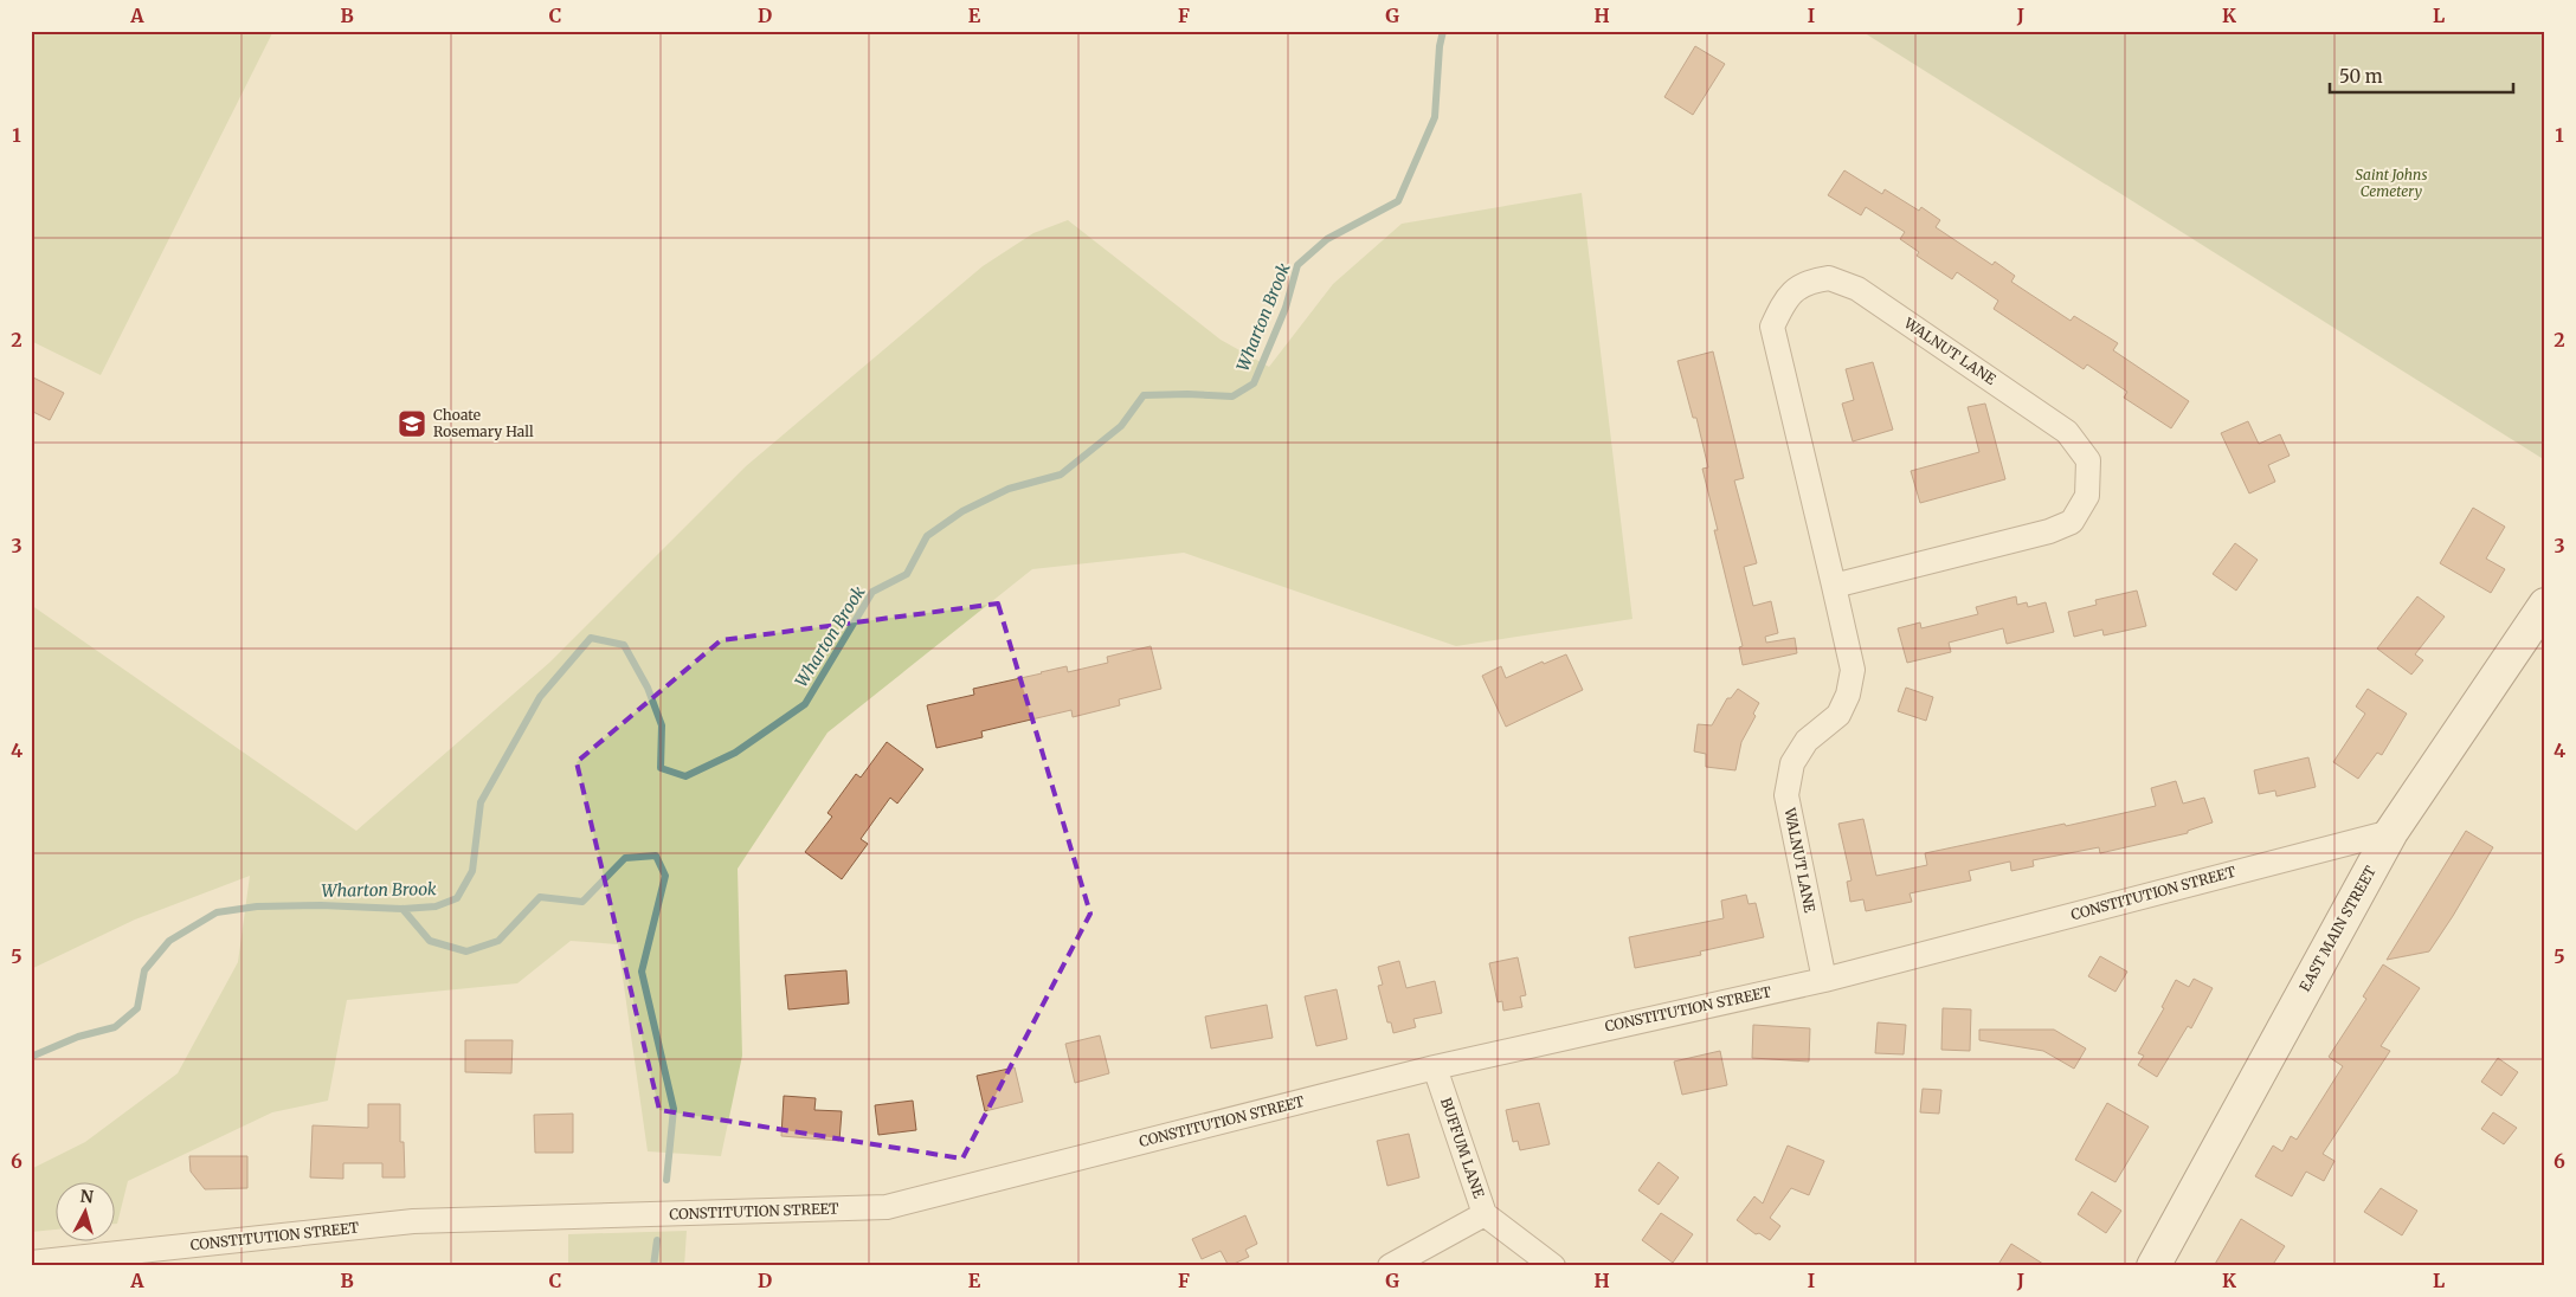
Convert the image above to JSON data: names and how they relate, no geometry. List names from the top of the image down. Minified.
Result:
{"streets":{"main road":["EAST MAIN STREET"],"street":["WALNUT LANE","CONSTITUTION STREET","BUFFUM LANE"]},"crossings":[["WALNUT LANE","CONSTITUTION STREET"],["CONSTITUTION STREET","EAST MAIN STREET"],["CONSTITUTION STREET","BUFFUM LANE"]],"water":["Wharton Brook"],"parks":["Saint Johns Cemetery"],"places":{"school or university":["Choate Rosemary Hall"]},"scale_bar":"50 m","north":"top","grid":{"columns":["A","B","C","D","E","F","G","H","I","J","K","L"],"rows":["1","2","3","4","5","6"]}}
